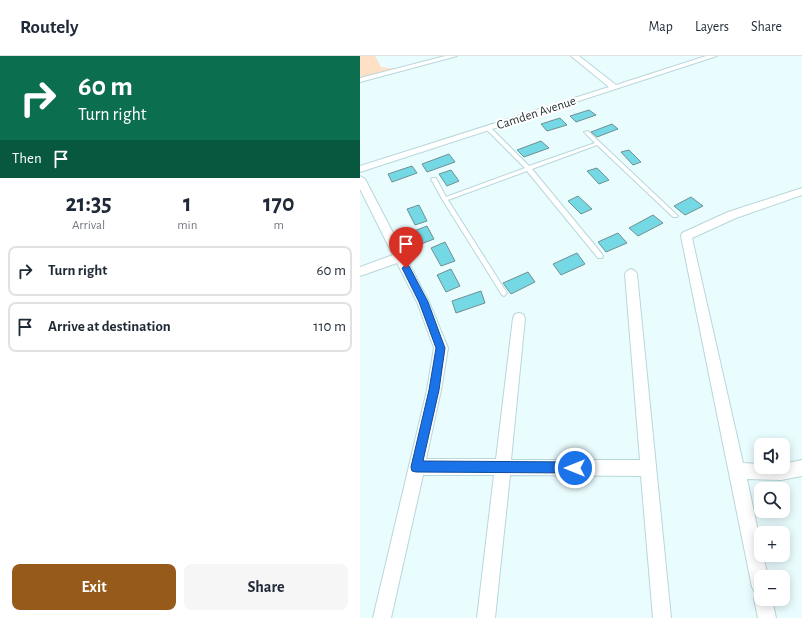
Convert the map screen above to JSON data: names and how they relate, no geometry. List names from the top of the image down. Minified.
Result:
{"streets":{"street":["Camden Avenue"]},"page":{"header":"Routely","nav":["Map","Layers","Share"],"turn":["60 m","Turn right"],"then":"Then","eta":["21:35","Arrival","1","min","170","m"],"list":[{"name":"Turn right","value":"60 m"},{"name":"Arrive at destination","value":"110 m"}],"map_buttons":["+","−"],"buttons":["Exit","Share"]}}
